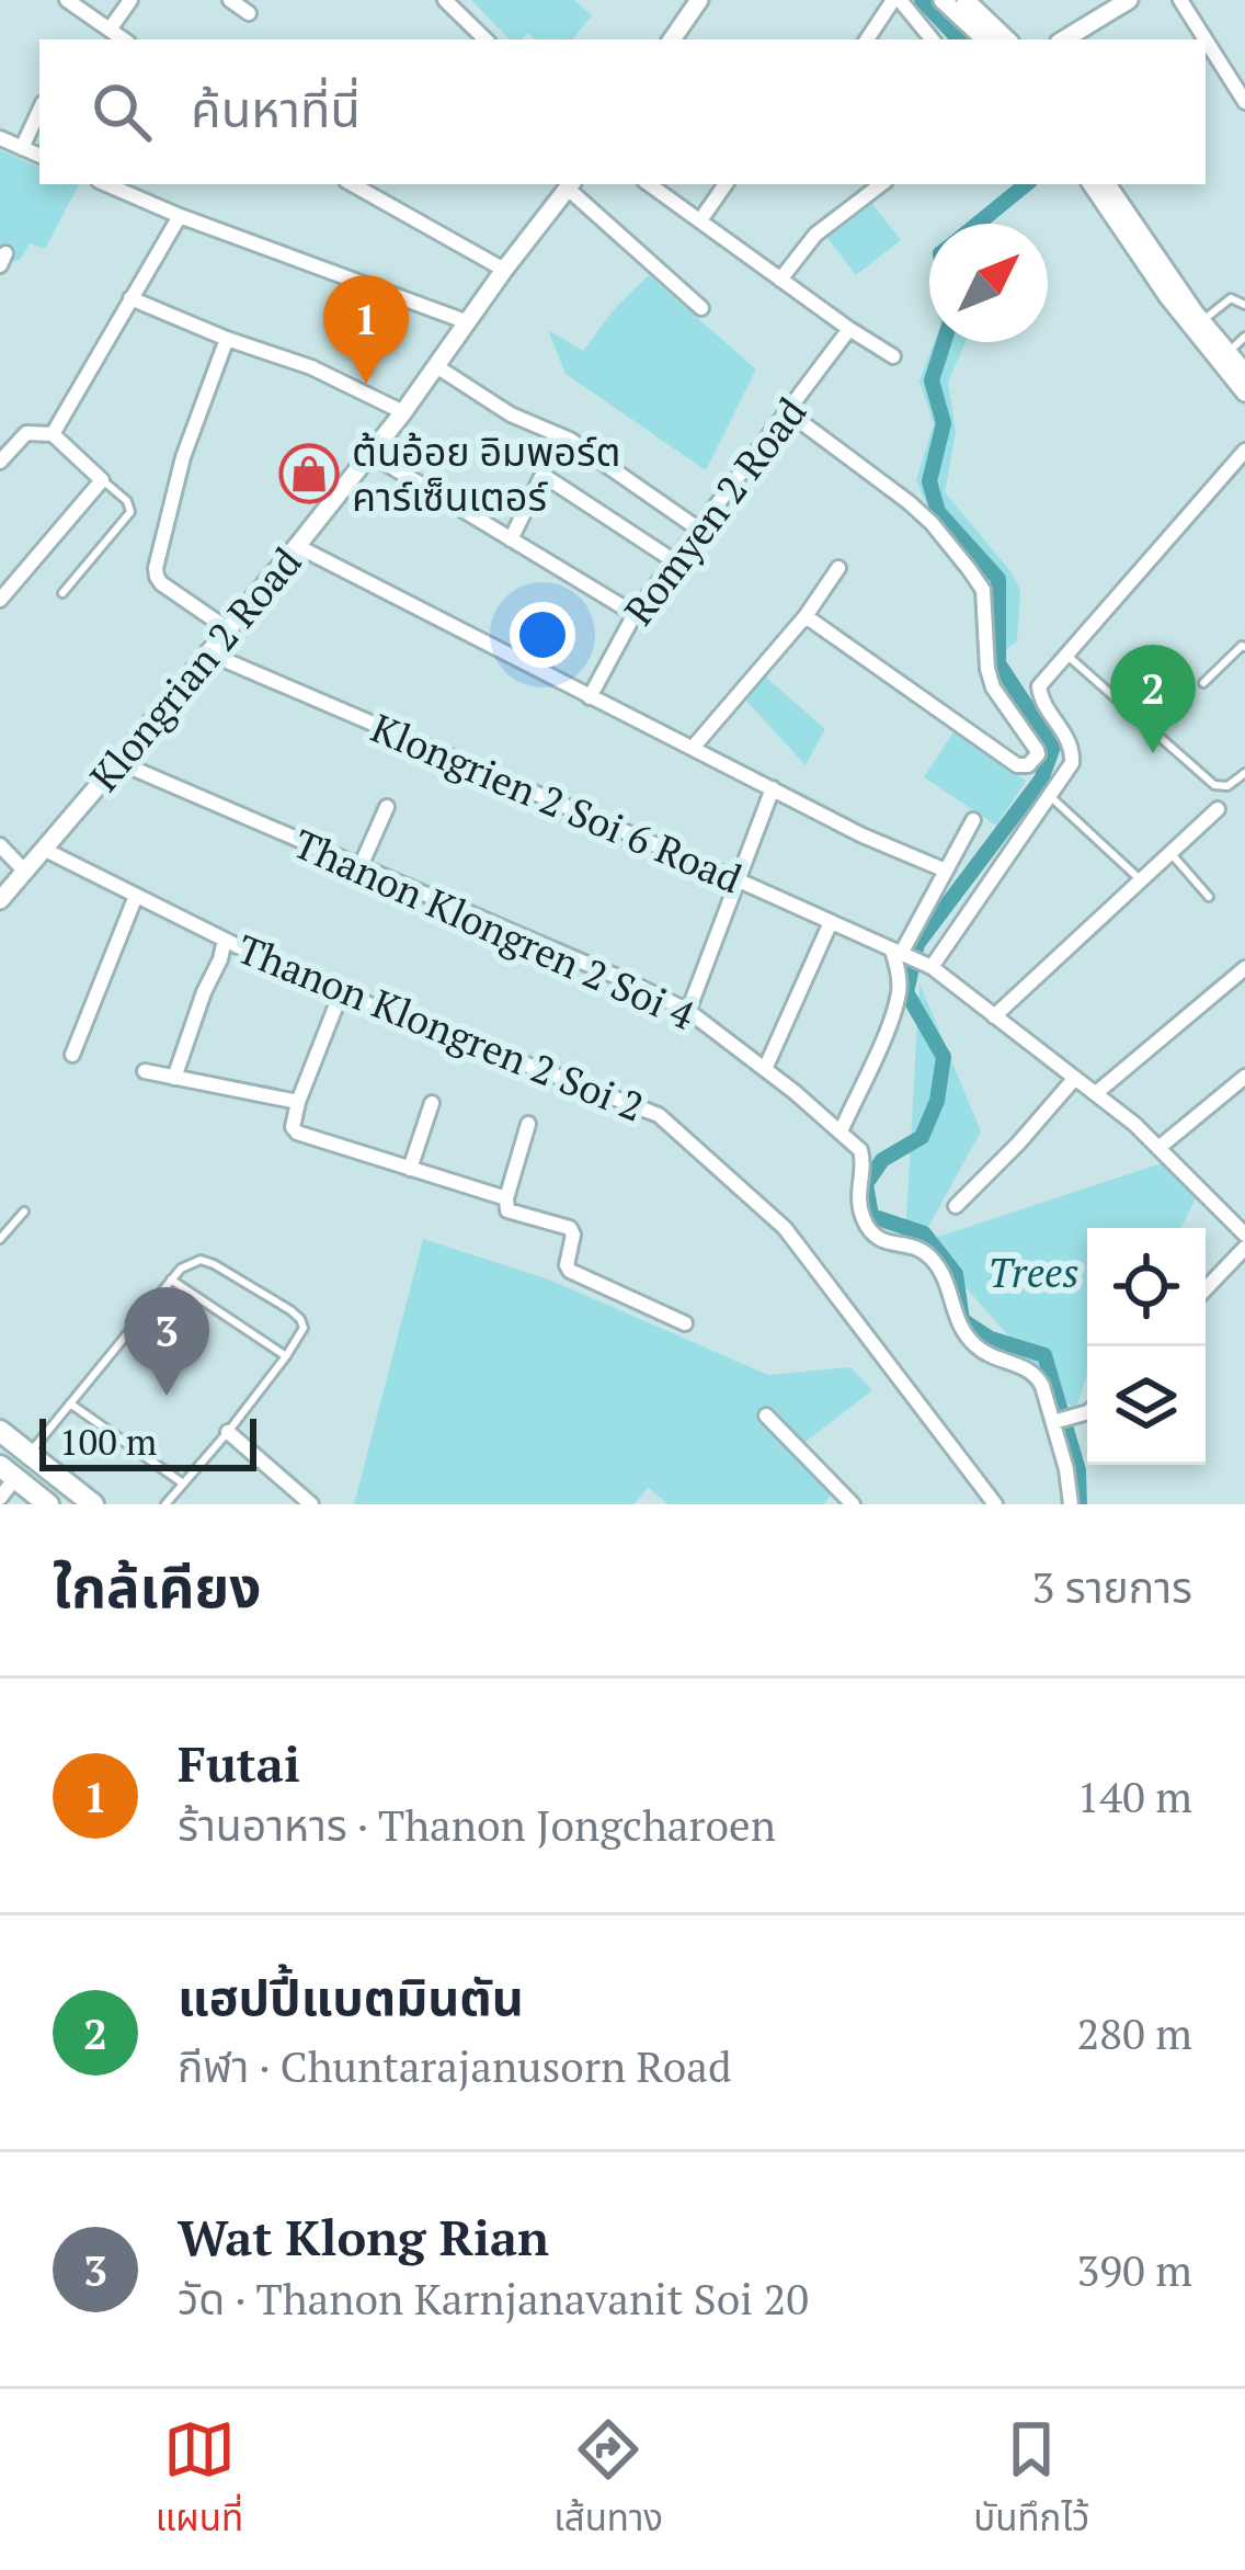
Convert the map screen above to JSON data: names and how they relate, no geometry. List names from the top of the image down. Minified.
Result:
{"streets":{"street":["Romyen 2 Road","Klongrian 2 Road","Klongrien 2 Soi 6 Road","Thanon Klongren 2 Soi 4","Thanon Klongren 2 Soi 2"]},"crossings":[["Klongrian 2 Road","Klongrien 2 Soi 6 Road"],["Klongrian 2 Road","Thanon Klongren 2 Soi 4"],["Klongrian 2 Road","Thanon Klongren 2 Soi 2"]],"parks":["Trees"],"places":{"shop":["ต้นอ้อย อิมพอร์ต คาร์เซ็นเตอร์"]},"scale_bar":"100 m","north":"top right","page":{"search":"ค้นหาที่นี่","pins":["1","2","3"],"scale":"100 m","heading":["ใกล้เคียง","3 รายการ"],"list":[{"mark":"1","name":"Futai","note":"ร้านอาหาร · Thanon Jongcharoen","value":"140 m"},{"mark":"2","name":"แฮปปี้แบตมินตัน","note":"กีฬา · Chuntarajanusorn Road","value":"280 m"},{"mark":"3","name":"Wat Klong Rian","note":"วัด · Thanon Karnjanavanit Soi 20","value":"390 m"}],"nav":["แผนที่","เส้นทาง","บันทึกไว้"]}}
